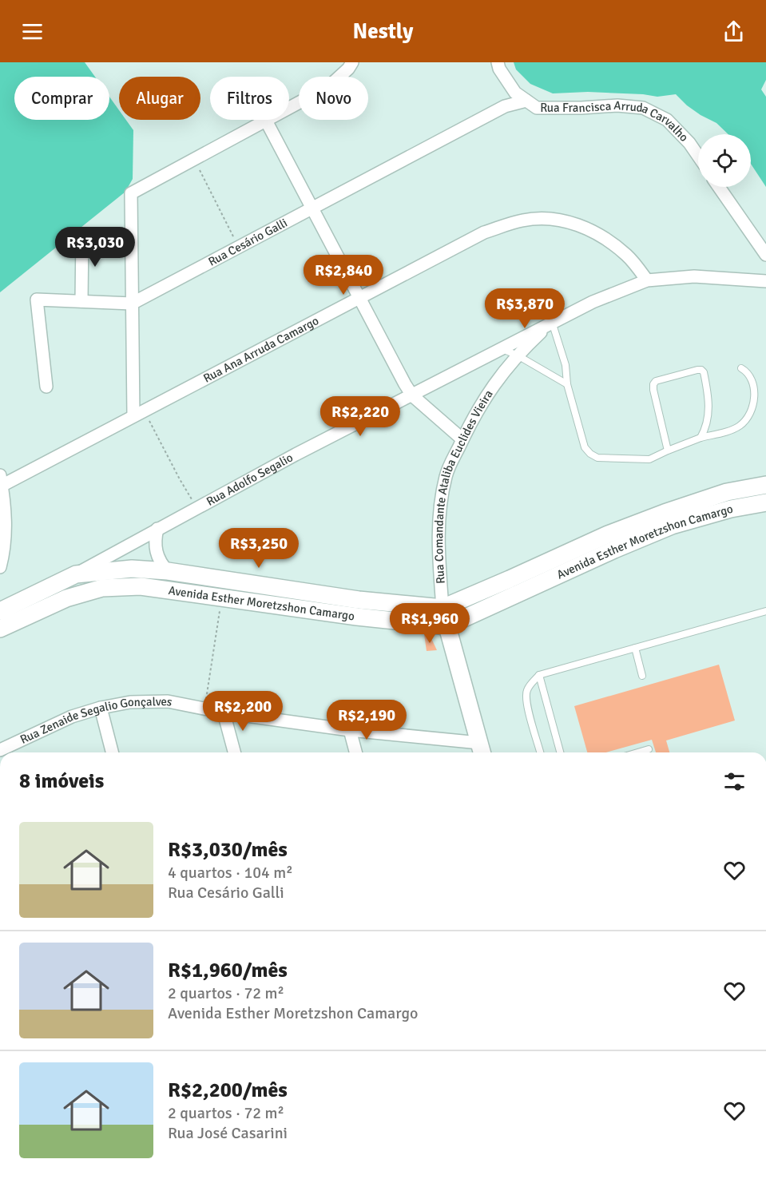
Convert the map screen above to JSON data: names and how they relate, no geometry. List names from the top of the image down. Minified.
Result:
{"streets":{"street":["Rua Francisca Arruda Carvalho","Rua Cesário Galli","Rua Ana Arruda Camargo","Rua Adolfo Segalio","Rua Comandante Ataliba Euclides Vieira","Avenida Esther Moretzshon Camargo","Rua Zenaide Segalio Gonçalves"]},"crossings":[["Rua Francisca Arruda Carvalho","Rua Cesário Galli"],["Rua Ana Arruda Camargo","Rua Adolfo Segalio"],["Rua Adolfo Segalio","Rua Comandante Ataliba Euclides Vieira"],["Rua Adolfo Segalio","Avenida Esther Moretzshon Camargo"],["Rua Comandante Ataliba Euclides Vieira","Avenida Esther Moretzshon Camargo"],["Rua Comandante Ataliba Euclides Vieira","Rua Zenaide Segalio Gonçalves"]],"page":{"header":"Nestly","chip":["Comprar","Alugar","Filtros","Novo"],"price":["R$3,030","R$2,840","R$3,870","R$2,220","R$3,250","R$1,960","R$2,200","R$2,190"],"heading":"8 imóveis","list":[{"name":"R$3,030/mês","note":"4 quartos · 104 m² · Rua Cesário Galli"},{"name":"R$1,960/mês","note":"2 quartos · 72 m² · Avenida Esther Moretzshon Camargo"},{"name":"R$2,200/mês","note":"2 quartos · 72 m² · Rua José Casarini"}]}}
